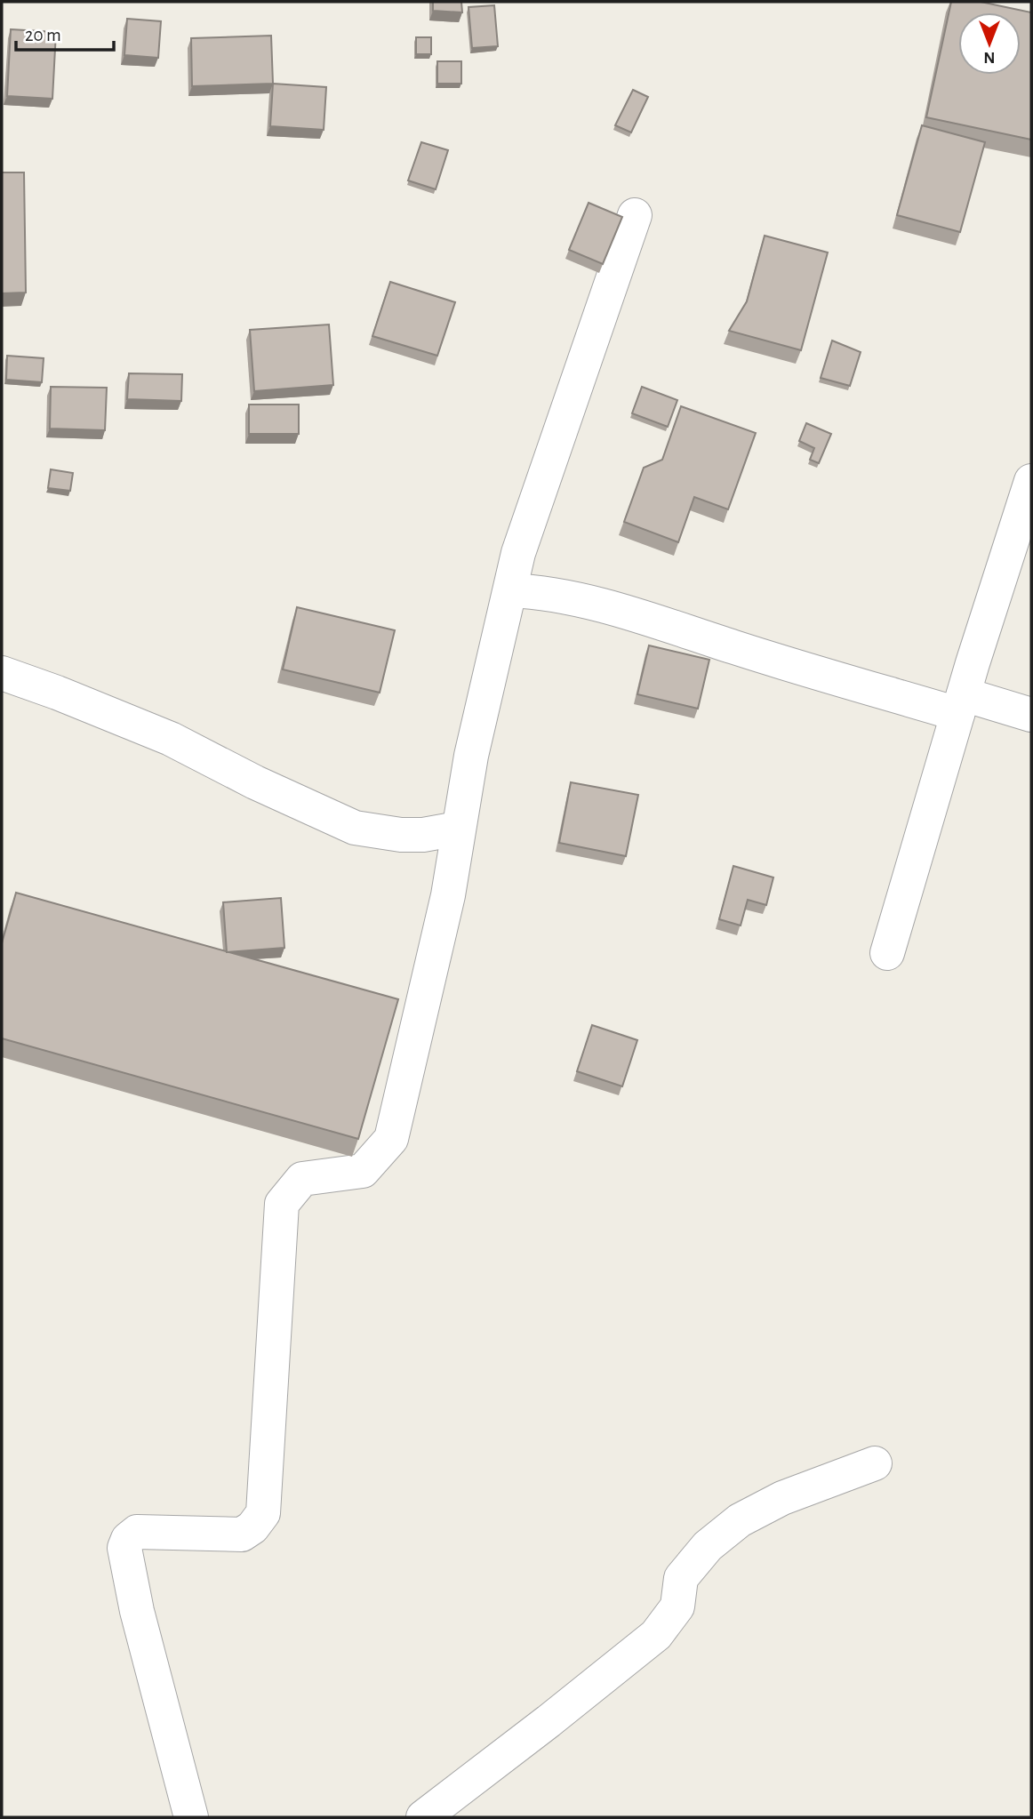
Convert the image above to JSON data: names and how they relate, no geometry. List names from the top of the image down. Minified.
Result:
{"scale_bar":"20 m","north":"bottom"}
